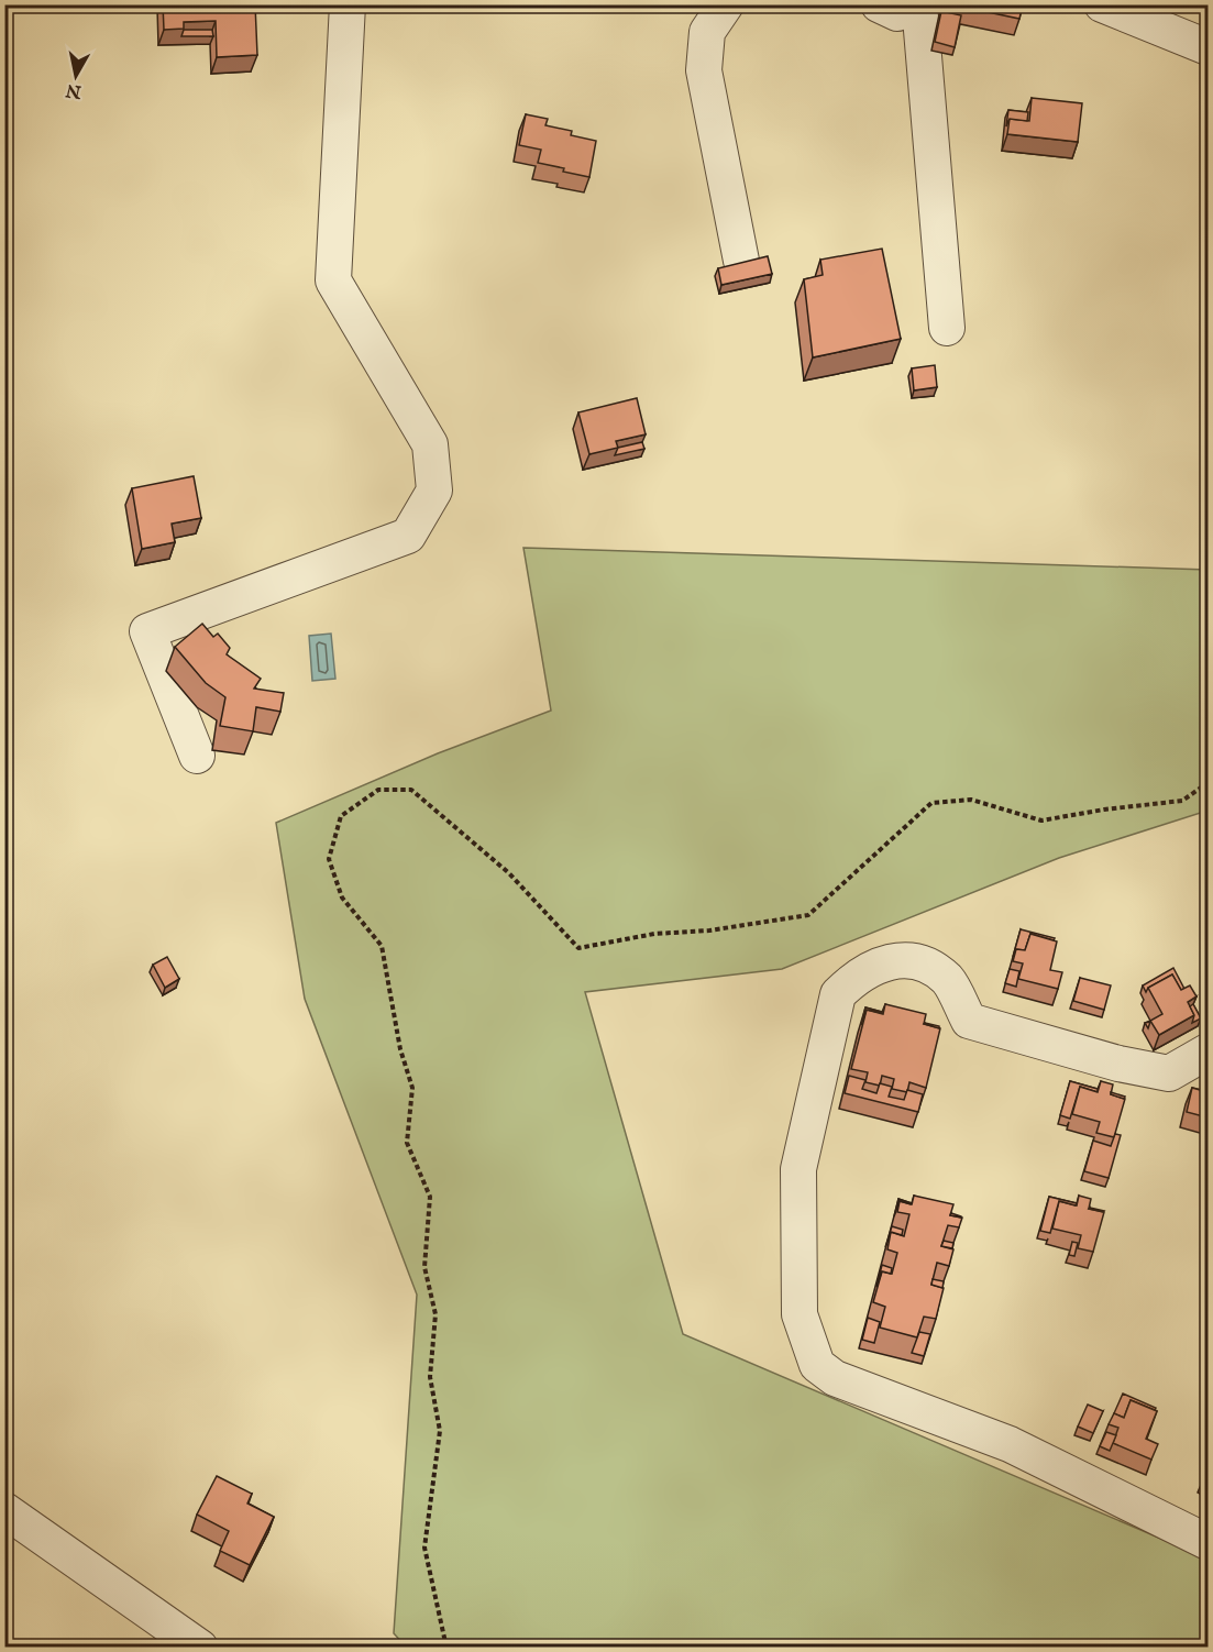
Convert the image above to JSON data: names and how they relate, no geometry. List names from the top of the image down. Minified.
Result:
{"north":"bottom"}
